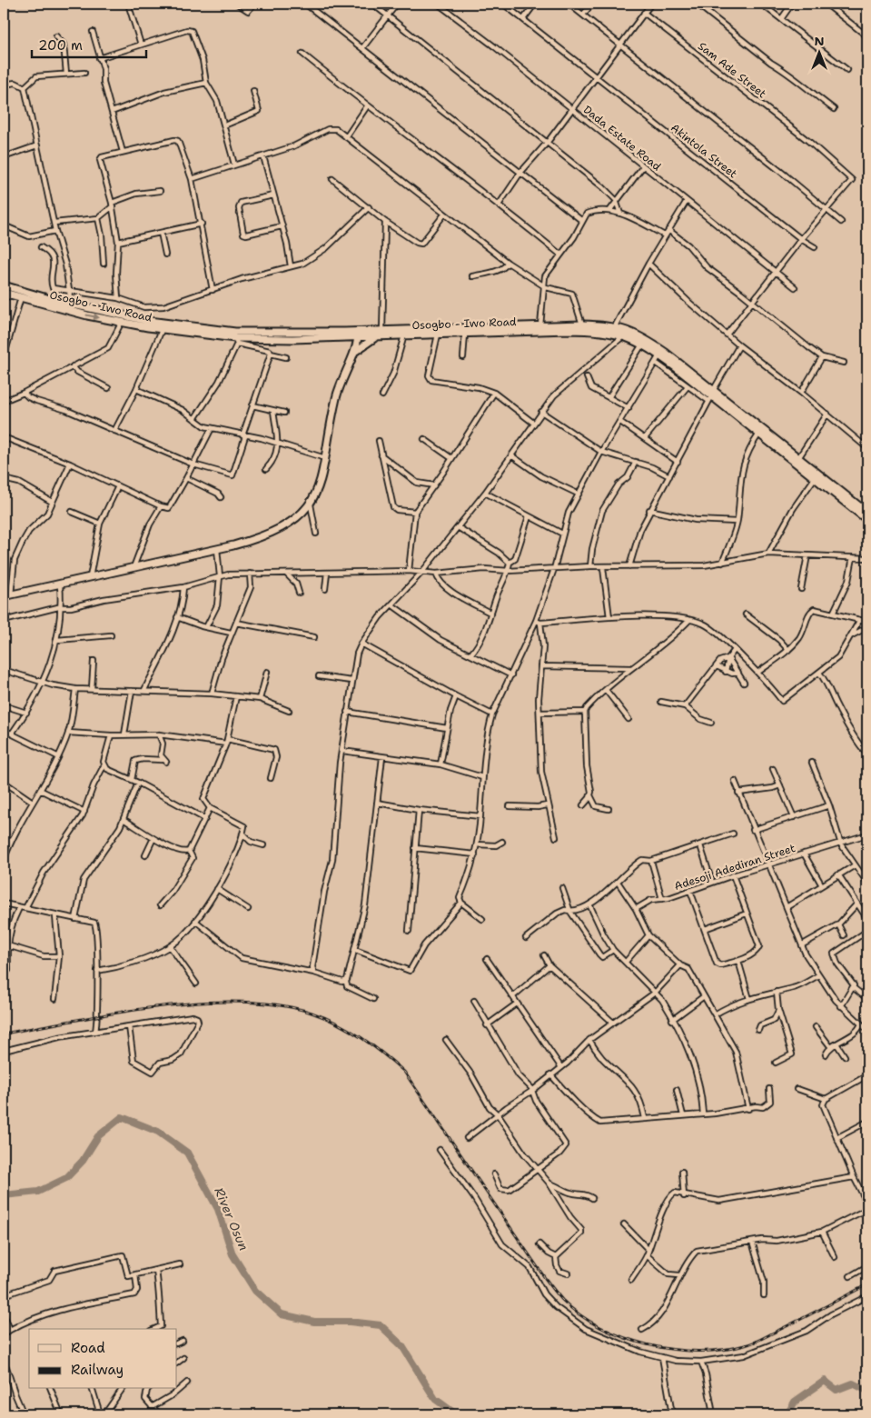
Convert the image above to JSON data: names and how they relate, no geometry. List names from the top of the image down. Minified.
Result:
{"streets":{"main road":["Osogbo - Iwo Road"],"street":["Sam Ade Street","Dada Estate Road","Akintola Street","Adesoji Adediran Street"]},"water":["River Osun"],"legend":["Road","Railway"],"scale_bar":"200 m","north":"top"}
